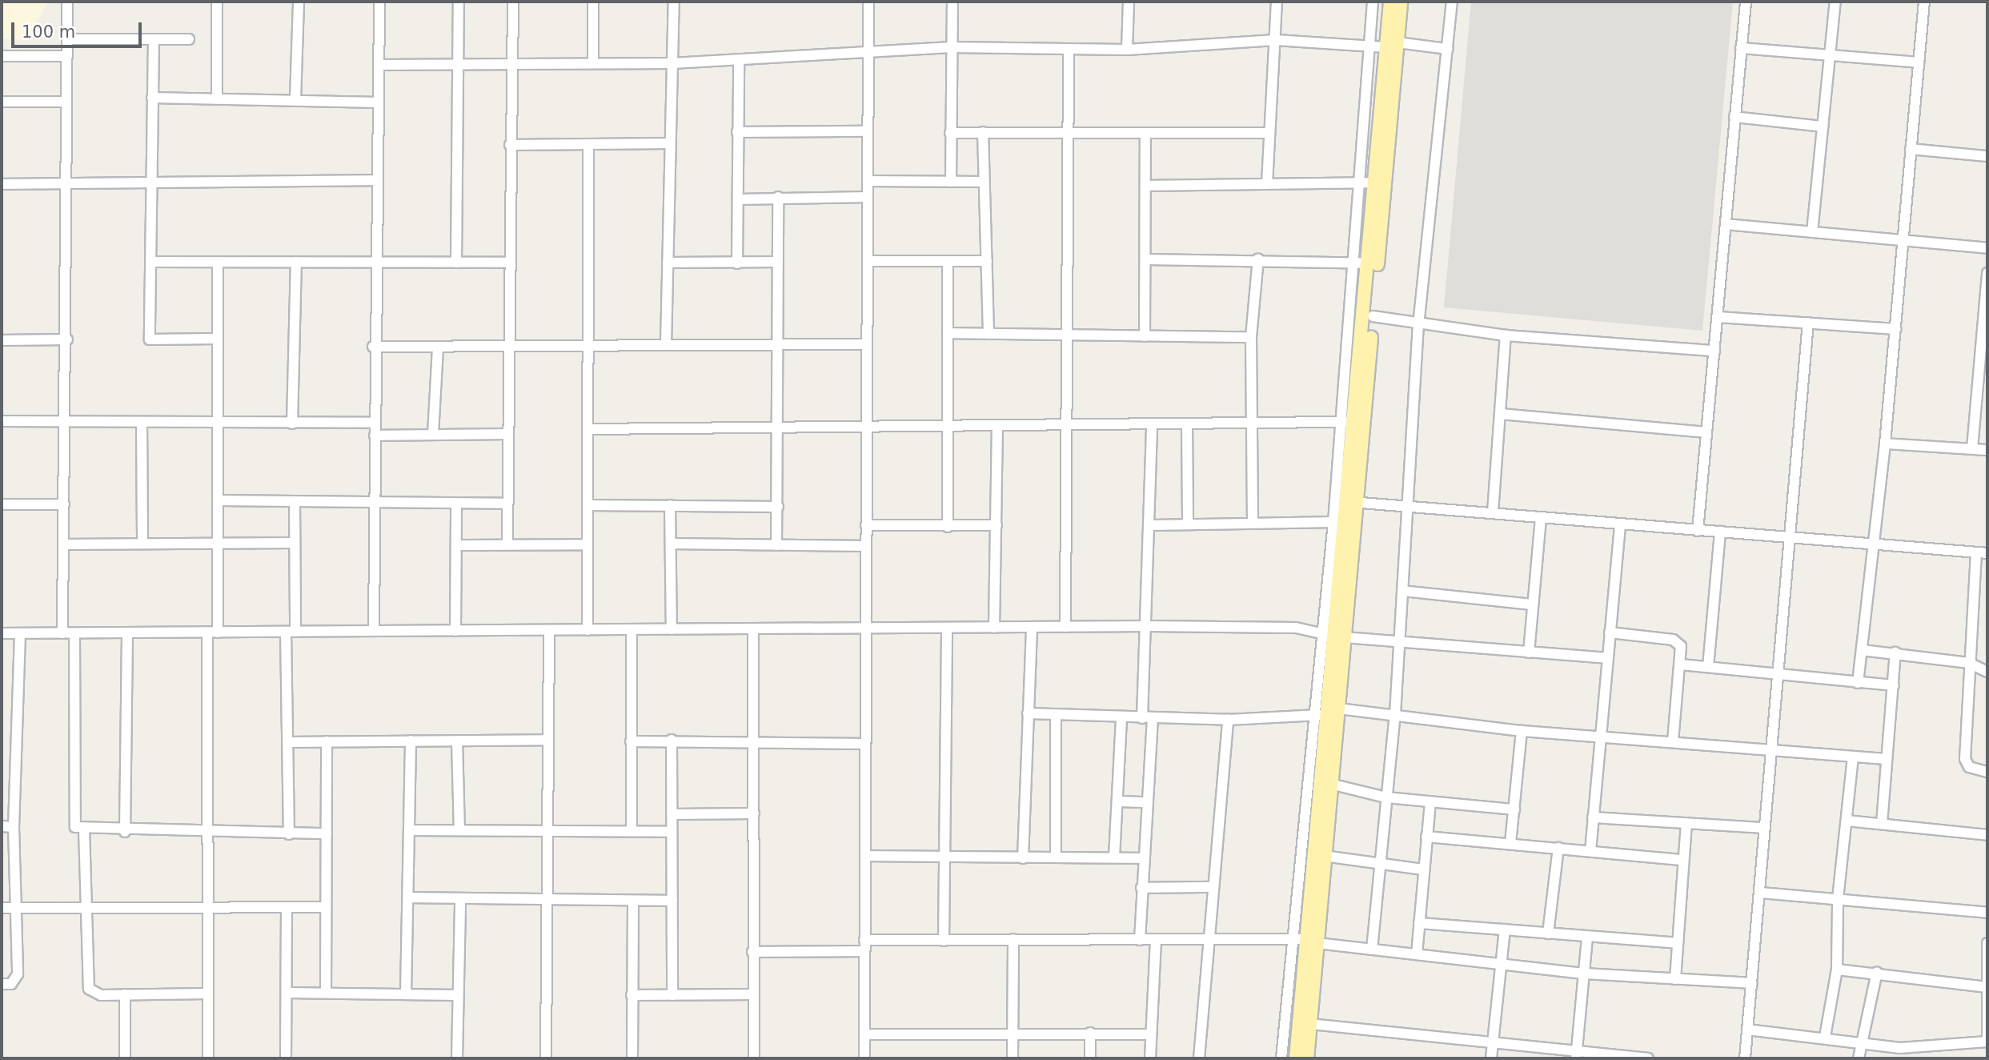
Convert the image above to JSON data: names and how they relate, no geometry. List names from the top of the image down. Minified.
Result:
{"scale_bar":"100 m"}
